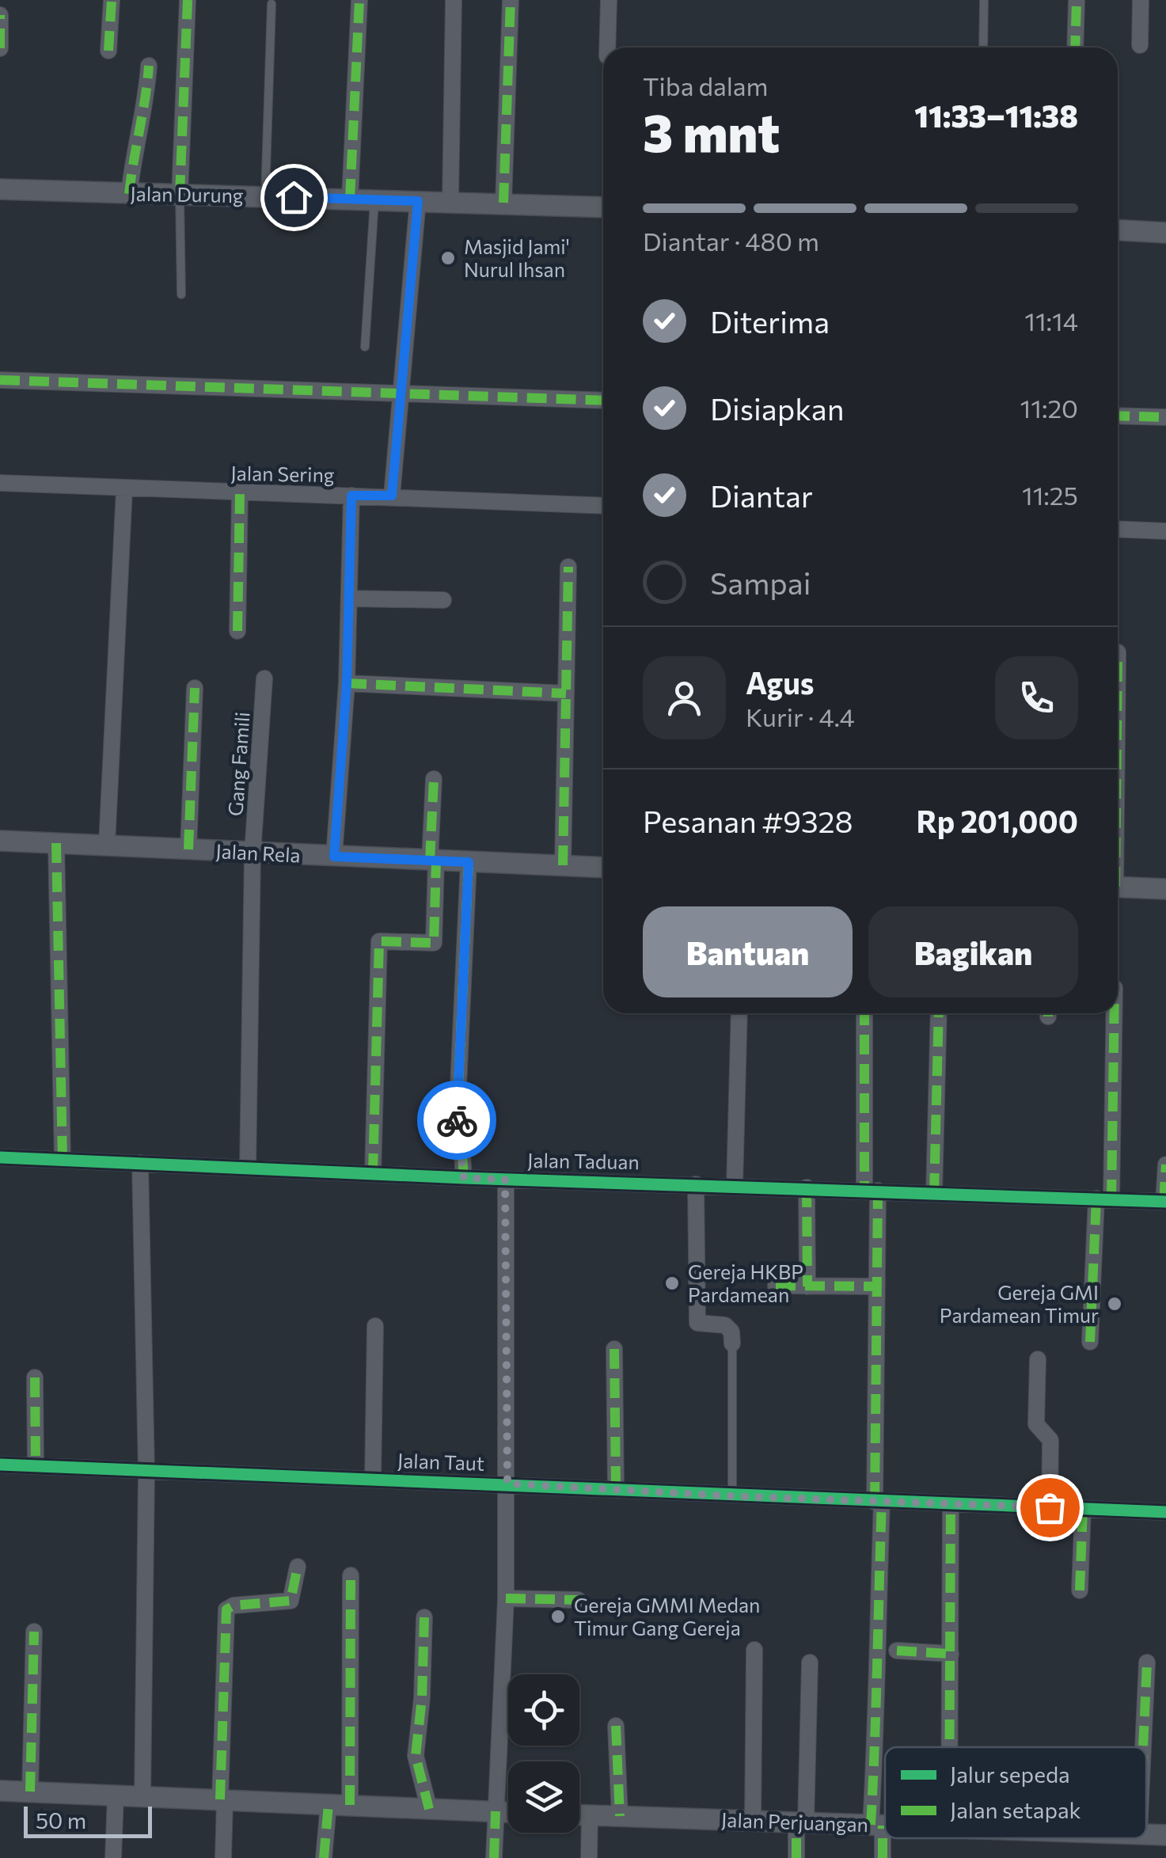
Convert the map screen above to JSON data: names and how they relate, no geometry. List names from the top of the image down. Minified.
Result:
{"streets":{"street":["Jalan Durung","Jalan Sering","Gang Famili","Jalan Rela","Jalan Taduan","Jalan Taut","Jalan Perjuangan"]},"crossings":[["Gang Famili","Jalan Rela"],["Gang Famili","Jalan Taduan"]],"places":["Masjid Jami' Nurul Ihsan","Gereja HKBP Pardamean","Gereja GMI Pardamean Timur","Gereja GMMI Medan Timur Gang Gereja"],"legend":["Jalur sepeda","Jalan setapak"],"scale_bar":"50 m","page":{"heading":["3 mnt","Tiba dalam","11:33–11:38"],"panel":["Agus","Kurir · 4.4","Pesanan #9328","Rp 201,000"],"bar":"Diantar · 480 m","list":[["Diterima","11:14"],["Disiapkan","11:20"],["Diantar","11:25"],"Sampai"],"buttons":["Bantuan","Bagikan"],"scale":"50 m"}}
